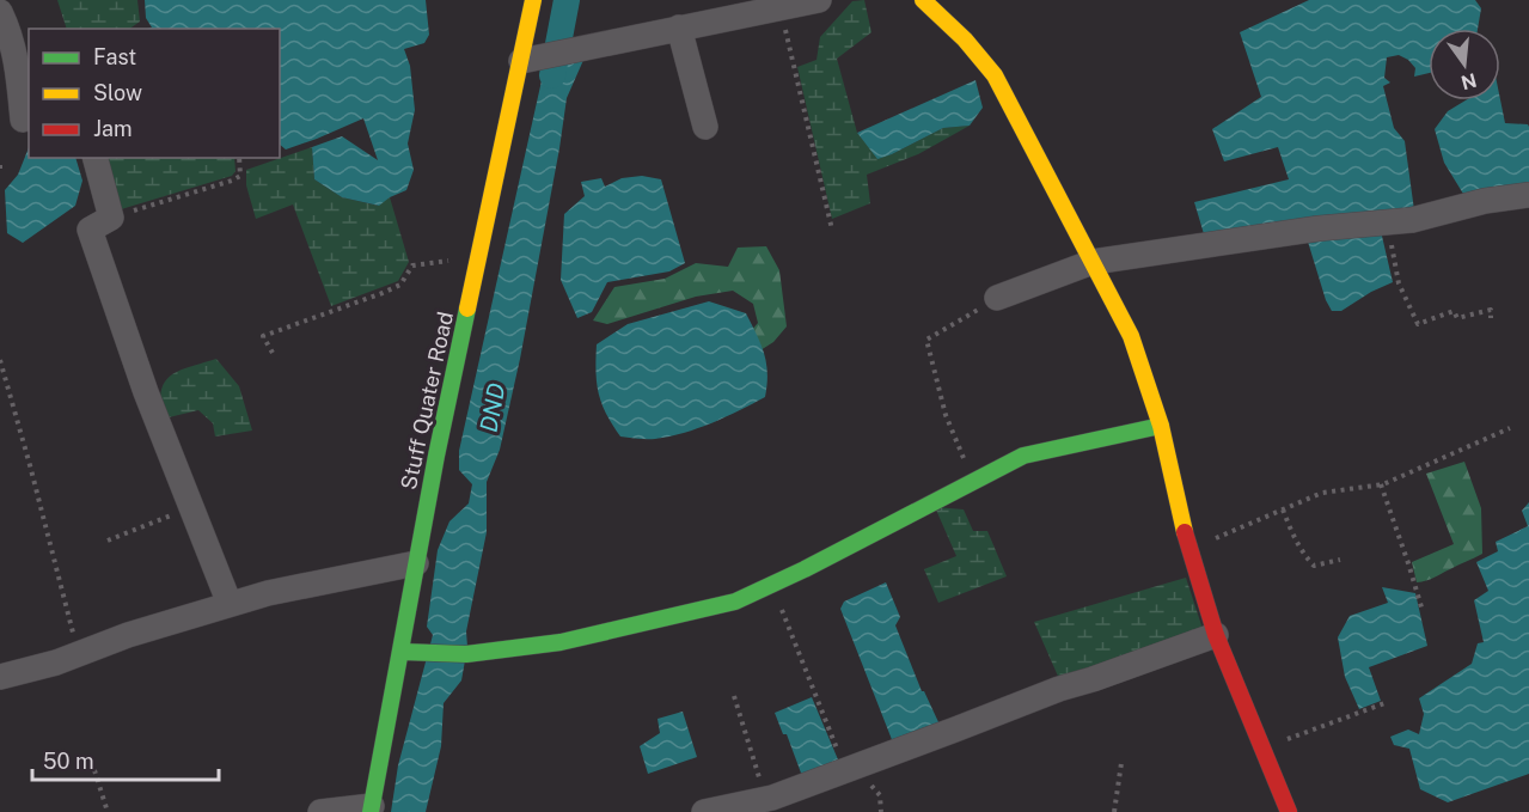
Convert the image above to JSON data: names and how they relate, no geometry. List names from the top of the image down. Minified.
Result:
{"streets":{"street":["Stuff Quater Road"]},"water":["DND"],"legend":["Fast","Slow","Jam"],"scale_bar":"50 m","north":"bottom"}
